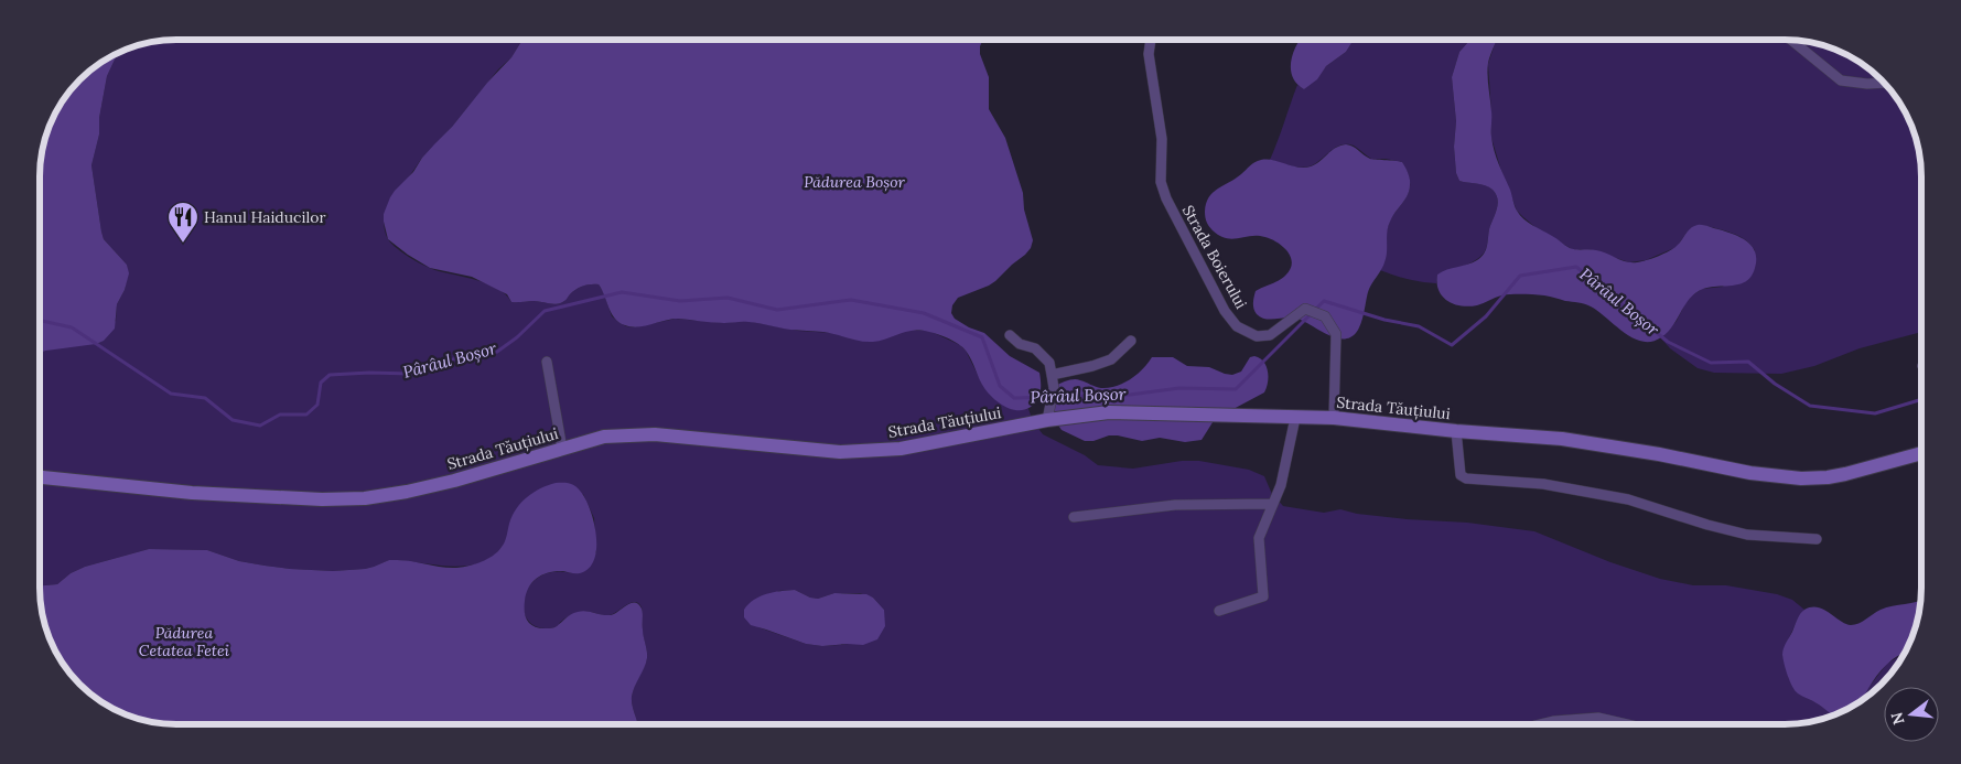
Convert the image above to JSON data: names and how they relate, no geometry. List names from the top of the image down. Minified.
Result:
{"streets":{"street":["Strada Boierului","Strada Tăuțiului"]},"crossings":[["Strada Boierului","Strada Tăuțiului"]],"water":["Pârâul Boșor"],"parks":["Pădurea Boșor","Pădurea Cetatea Fetei"],"places":{"restaurant":["Hanul Haiducilor"]},"north":"left"}
